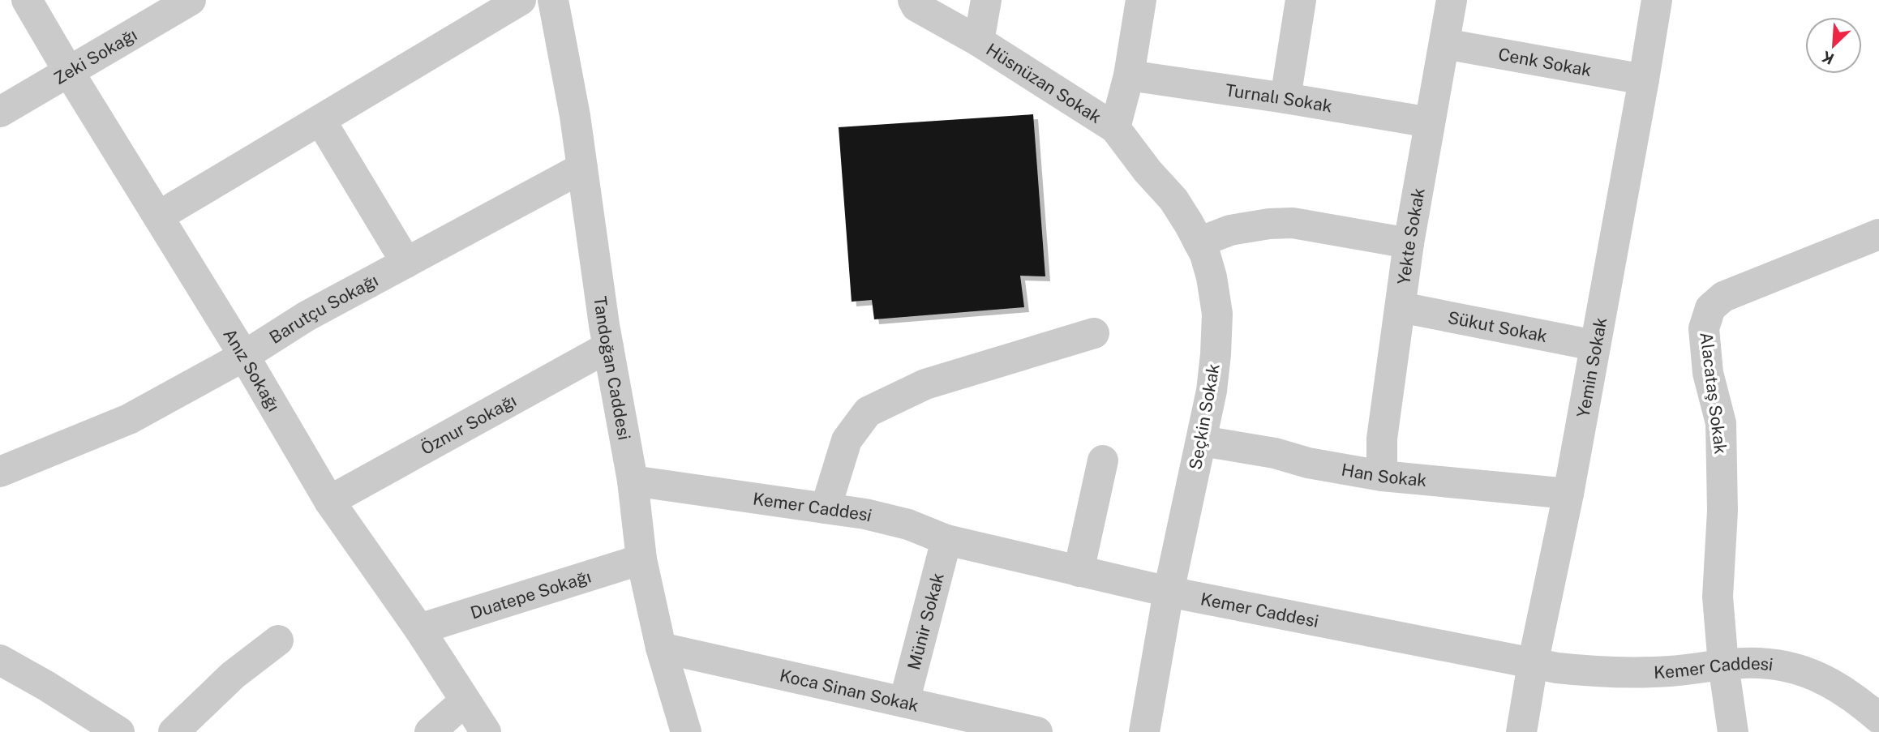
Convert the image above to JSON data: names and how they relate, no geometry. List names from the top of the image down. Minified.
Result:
{"streets":{"street":["Zeki Sokağı","Cenk Sokak","Hüsnüzan Sokak","Turnalı Sokak","Yekte Sokak","Barutçu Sokağı","Sükut Sokak","Yemin Sokak","Tandoğan Caddesi","Anız Sokağı","Alacataş Sokak","Seçkin Sokak","Öznur Sokağı","Han Sokak","Kemer Caddesi","Duatepe Sokağı","Münir Sokak","Koca Sinan Sokak"]},"crossings":[["Zeki Sokağı","Anız Sokağı"],["Cenk Sokak","Yekte Sokak"],["Cenk Sokak","Yemin Sokak"],["Hüsnüzan Sokak","Seçkin Sokak"],["Turnalı Sokak","Yekte Sokak"],["Yekte Sokak","Sükut Sokak"],["Yekte Sokak","Han Sokak"],["Barutçu Sokağı","Tandoğan Caddesi"],["Barutçu Sokağı","Anız Sokağı"],["Sükut Sokak","Yemin Sokak"],["Yemin Sokak","Han Sokak"],["Yemin Sokak","Kemer Caddesi"],["Tandoğan Caddesi","Öznur Sokağı"],["Tandoğan Caddesi","Kemer Caddesi"],["Tandoğan Caddesi","Duatepe Sokağı"],["Tandoğan Caddesi","Koca Sinan Sokak"],["Anız Sokağı","Öznur Sokağı"],["Anız Sokağı","Duatepe Sokağı"],["Alacataş Sokak","Kemer Caddesi"],["Seçkin Sokak","Han Sokak"],["Seçkin Sokak","Kemer Caddesi"],["Kemer Caddesi","Münir Sokak"],["Münir Sokak","Koca Sinan Sokak"]],"north":"bottom left"}
